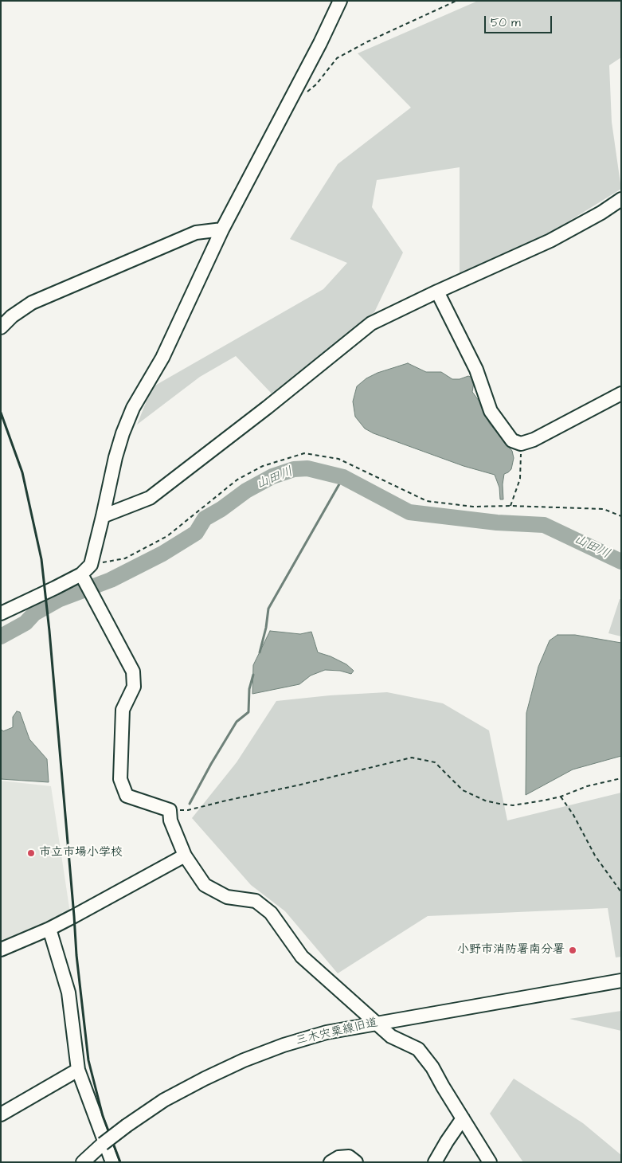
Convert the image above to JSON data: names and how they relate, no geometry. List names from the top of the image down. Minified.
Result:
{"streets":{"street":["三木宍粟線旧道"]},"water":["山田川"],"places":["市立市場小学校","小野市消防署南分署"],"scale_bar":"50 m"}
